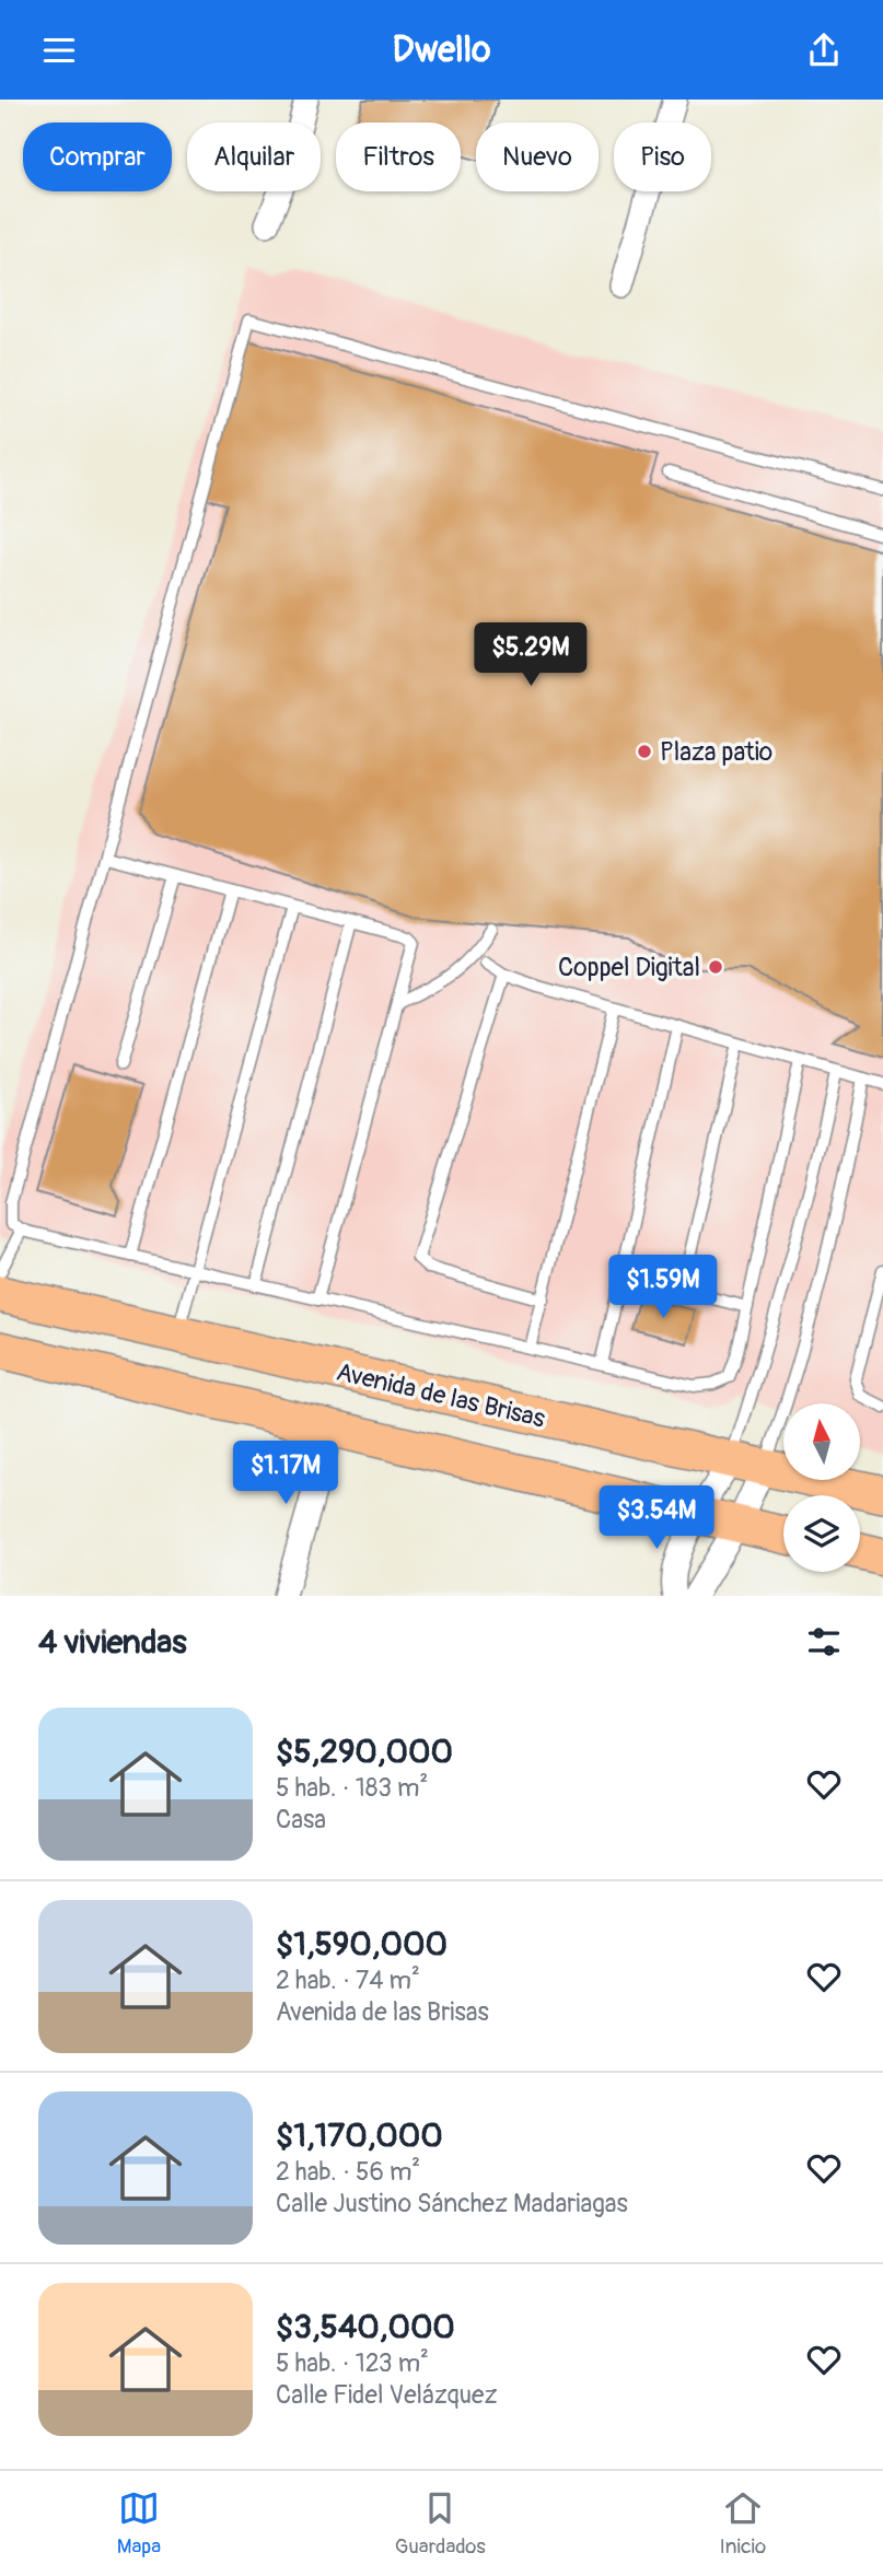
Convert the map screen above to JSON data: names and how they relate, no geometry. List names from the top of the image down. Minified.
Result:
{"streets":{"main road":["Avenida de las Brisas"]},"places":["Plaza patio","Coppel Digital"],"north":"top","page":{"header":"Dwello","chip":["Comprar","Alquilar","Filtros","Nuevo","Piso"],"price":["$5.29M","$1.59M","$1.17M","$3.54M"],"heading":"4 viviendas","list":[{"name":"$5,290,000","note":"5 hab. · 183 m² · Casa"},{"name":"$1,590,000","note":"2 hab. · 74 m² · Avenida de las Brisas"},{"name":"$1,170,000","note":"2 hab. · 56 m² · Calle Justino Sánchez Madariagas"},{"name":"$3,540,000","note":"5 hab. · 123 m² · Calle Fidel Velázquez"}],"tabs":["Mapa","Guardados","Inicio"]}}
